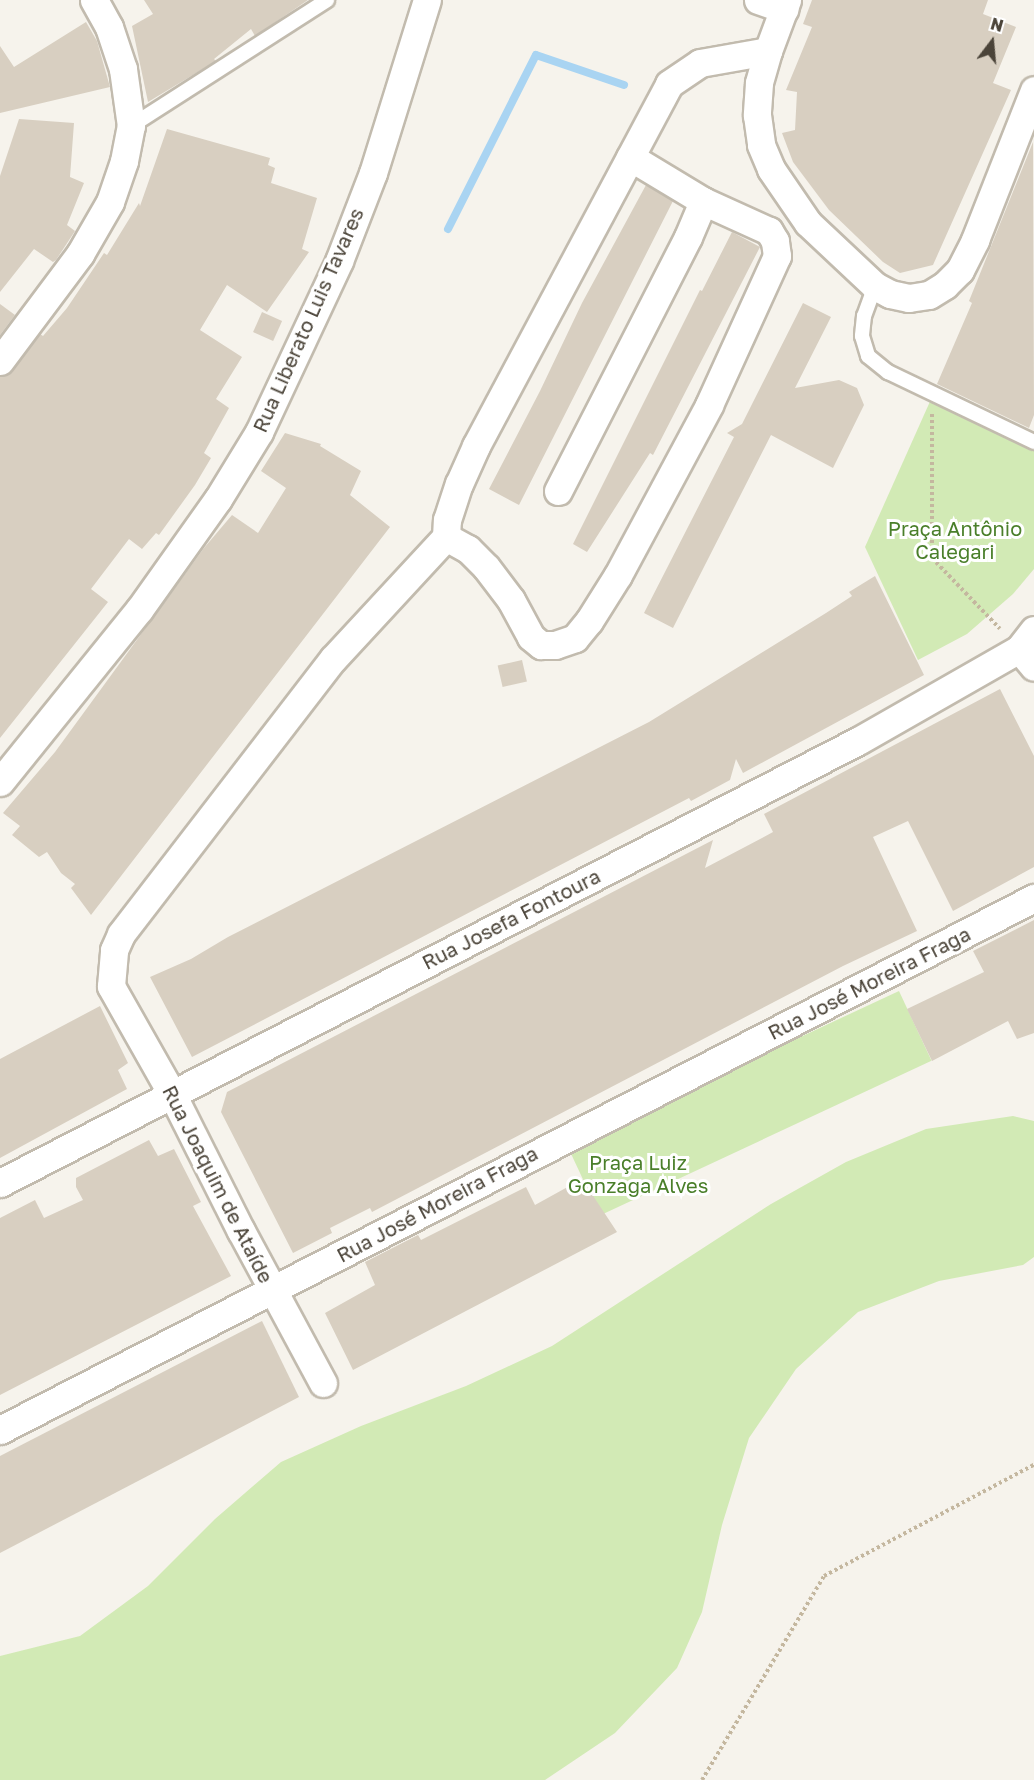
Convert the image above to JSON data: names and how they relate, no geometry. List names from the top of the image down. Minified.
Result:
{"streets":{"street":["Rua Liberato Luis Tavares","Rua Josefa Fontoura","Rua José Moreira Fraga","Rua Joaquim de Ataíde"]},"crossings":[["Rua Josefa Fontoura","Rua Joaquim de Ataíde"],["Rua José Moreira Fraga","Rua Joaquim de Ataíde"]],"parks":["Praça Antônio Calegari","Praça Luiz Gonzaga Alves"],"north":"top"}
